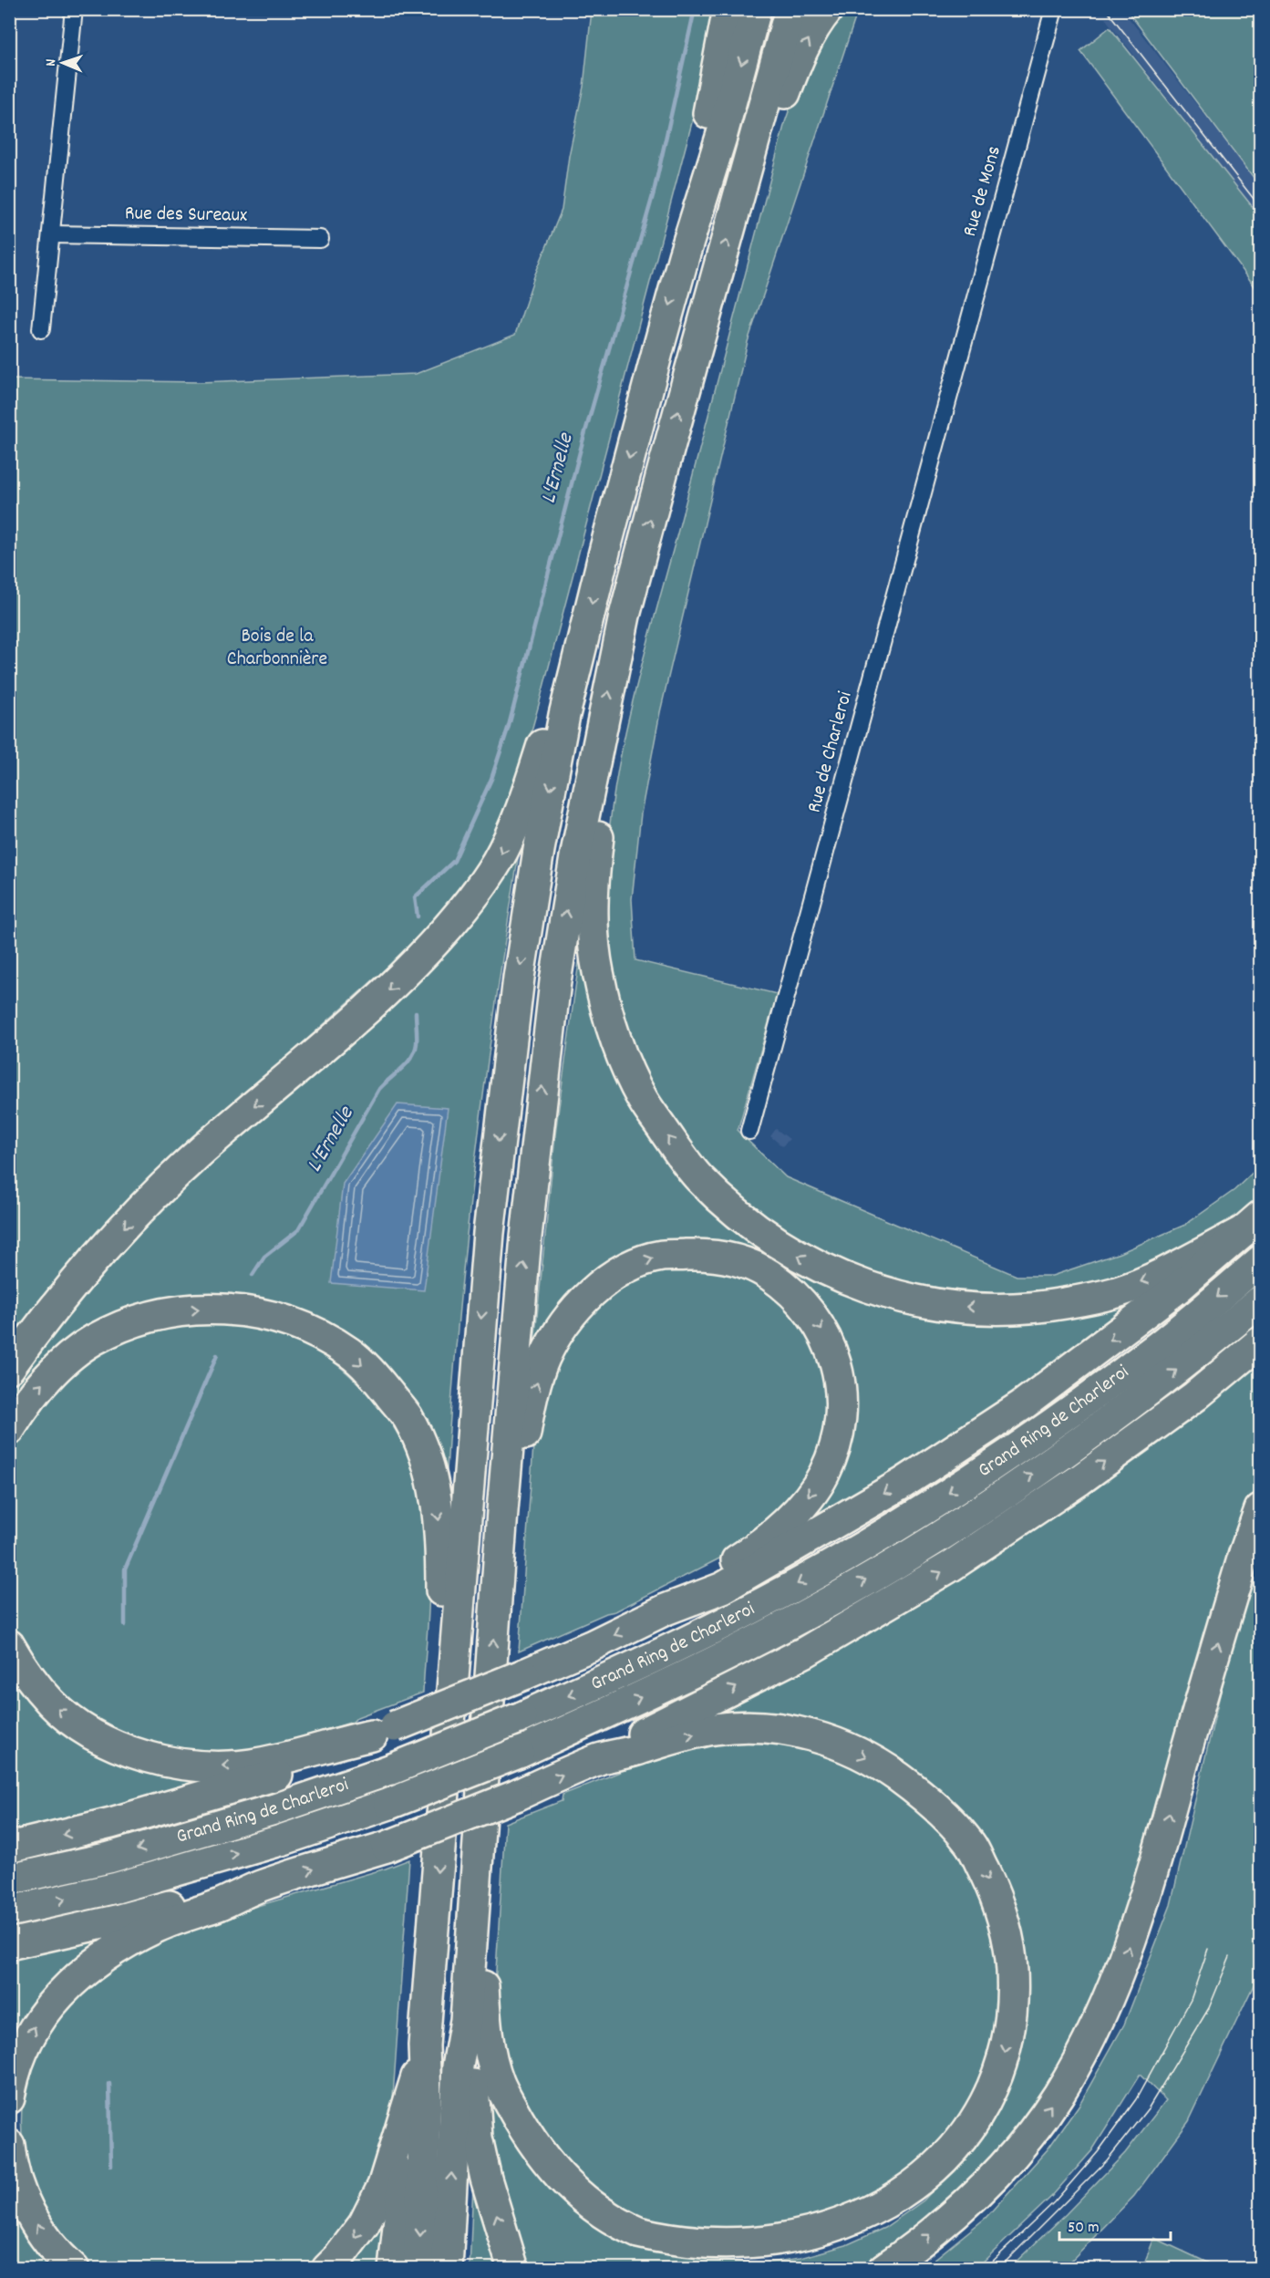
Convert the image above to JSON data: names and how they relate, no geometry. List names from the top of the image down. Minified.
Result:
{"streets":{"highway":["Grand Ring de Charleroi"],"street":["Rue de Mons","Rue des Sureaux","Rue de Charleroi"]},"crossings":[["Rue de Mons","Rue de Charleroi"]],"water":["L'Ernelle"],"parks":["Bois de la Charbonnière"],"scale_bar":"50 m","north":"left"}
